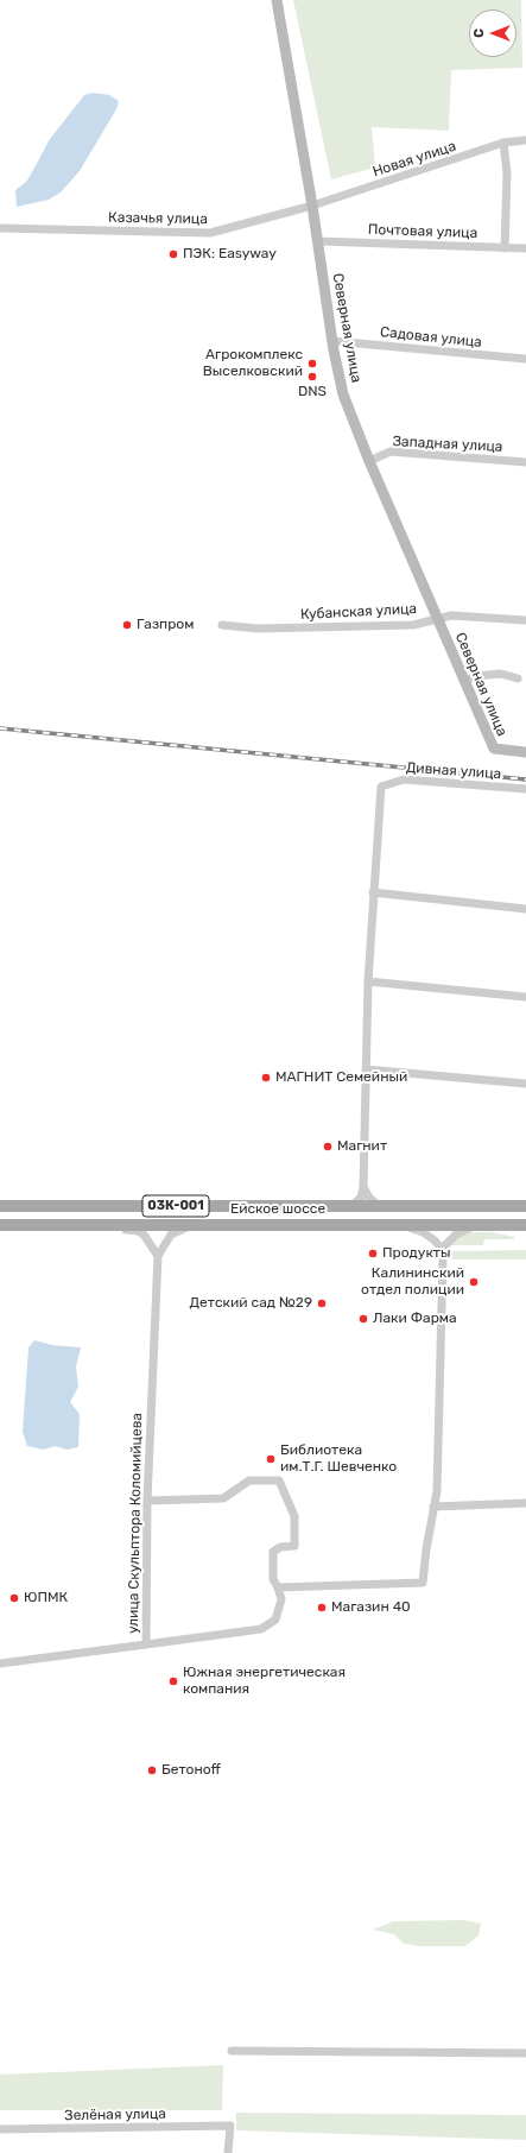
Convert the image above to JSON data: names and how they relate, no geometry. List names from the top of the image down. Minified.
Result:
{"streets":{"main road":["03К-001","Ейское шоссе"],"street":["Новая улица","Казачья улица","Почтовая улица","Северная улица","Садовая улица","Западная улица","Кубанская улица","Дивная улица","улица Скульптора Коломийцева","Зелёная улица"]},"crossings":[["Новая улица","Казачья улица"],["Новая улица","Северная улица"],["Казачья улица","Северная улица"],["Почтовая улица","Северная улица"],["Северная улица","Садовая улица"],["Северная улица","Западная улица"],["Северная улица","Кубанская улица"]],"places":["ПЭК: Easyway","Агрокомплекс Выселковский","DNS","Газпром","МАГНИТ Семейный","Магнит","Продукты","Калининский отдел полиции","Детский сад №29","Лаки Фарма","Библиотека им.Т.Г. Шевченко","ЮПМК","Магазин 40","Южная энергетическая компания","Бетонoff"],"north":"left"}
